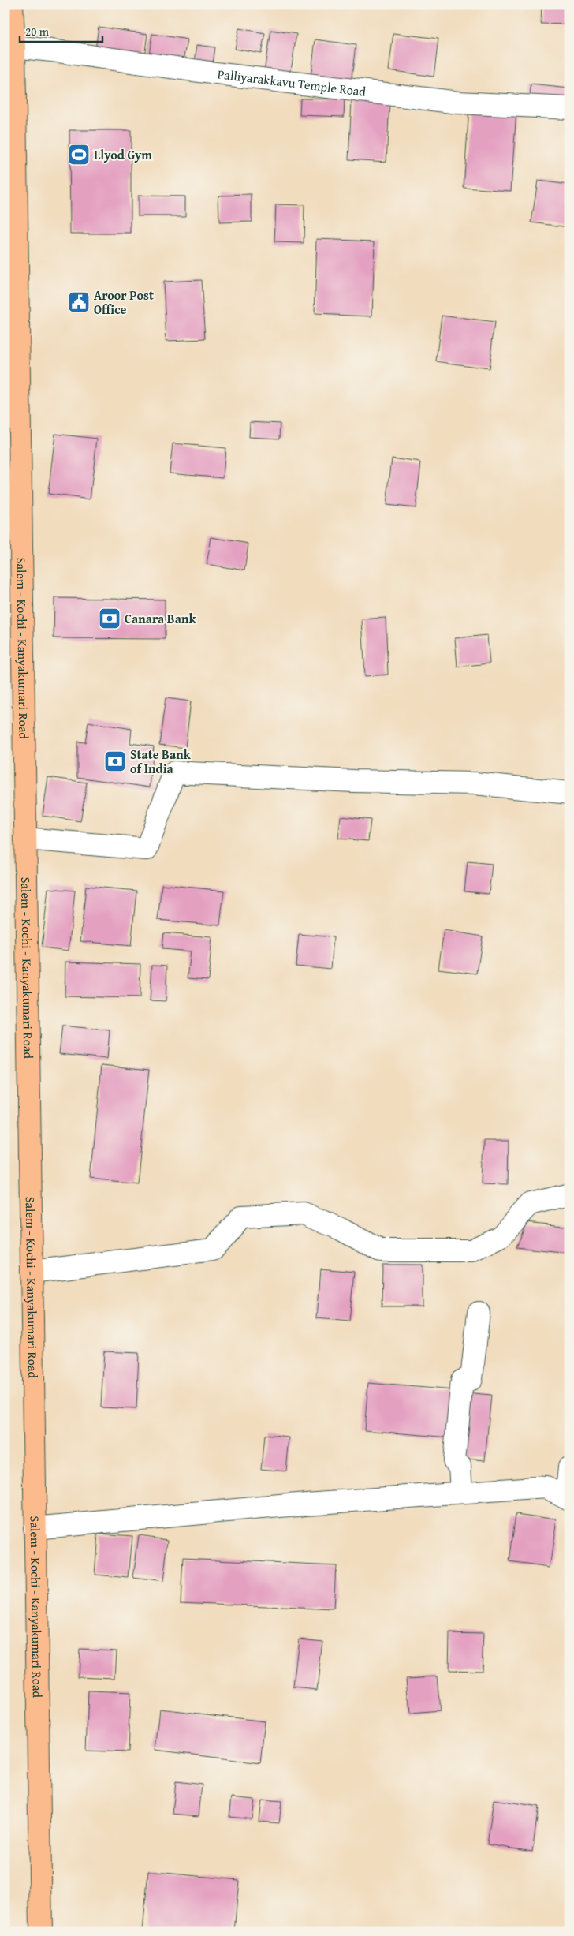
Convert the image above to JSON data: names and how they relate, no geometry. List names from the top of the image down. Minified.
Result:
{"streets":{"highway":["Salem - Kochi - Kanyakumari Road"],"street":["Palliyarakkavu Temple Road"]},"crossings":[["Palliyarakkavu Temple Road","Salem - Kochi - Kanyakumari Road"]],"places":{"sports":["Llyod Gym"],"public building":["Aroor Post Office"],"bank":["Canara Bank","State Bank of India"]},"scale_bar":"20 m"}
